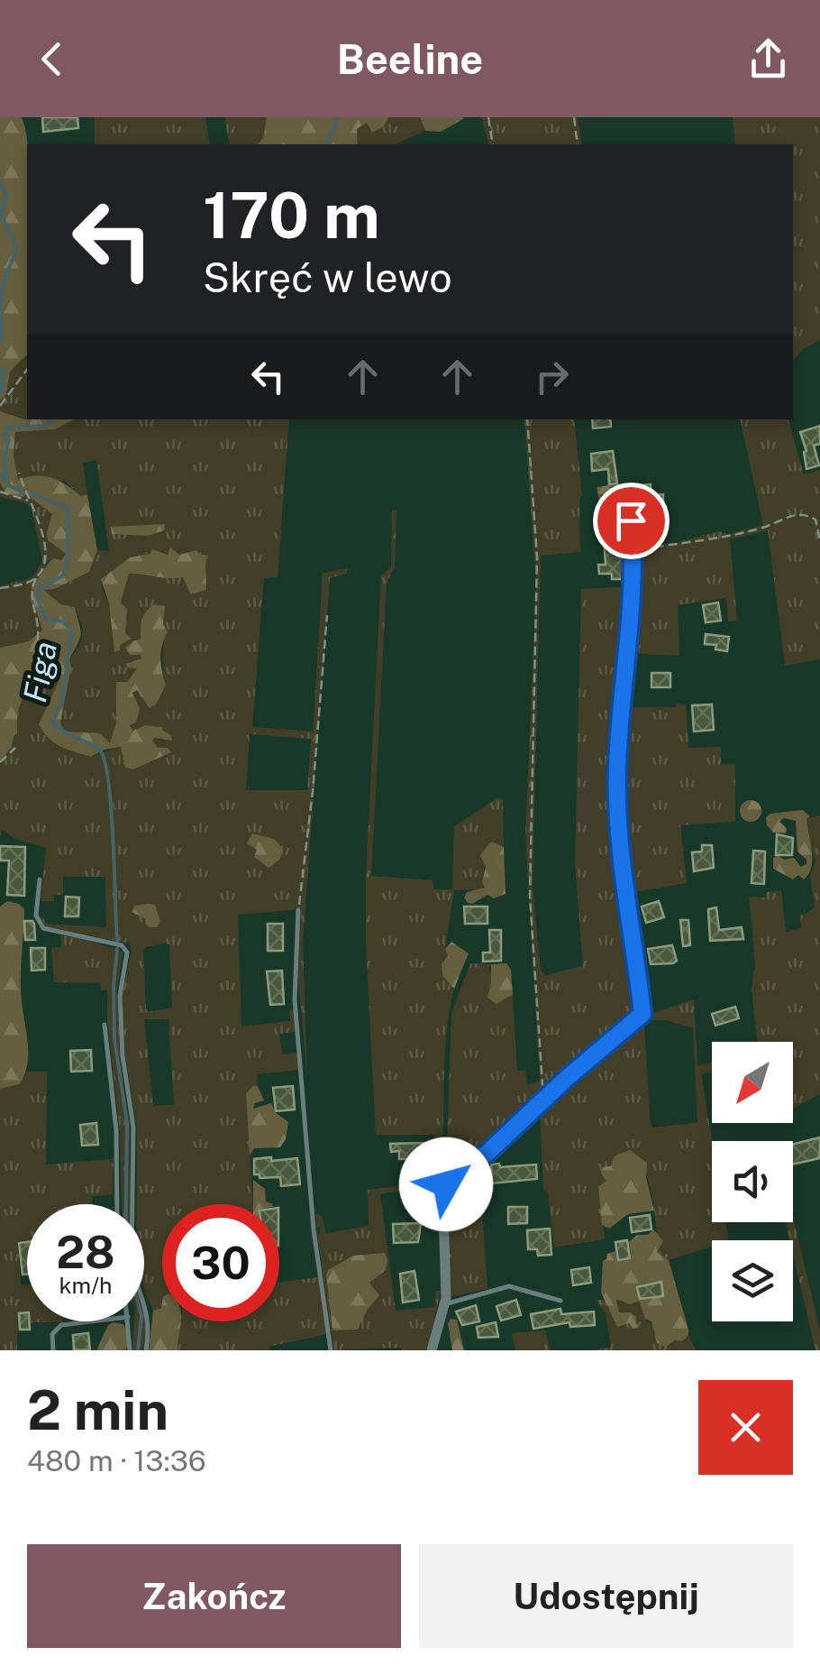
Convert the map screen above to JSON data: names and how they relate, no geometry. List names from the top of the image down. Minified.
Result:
{"water":["Figa"],"north":"bottom left","page":{"header":"Beeline","turn":["170 m","Skręć w lewo"],"speed":"28 km/h","limit":"30","heading":["2 min","480 m · 13:36"],"buttons":["Zakończ","Udostępnij"]}}
